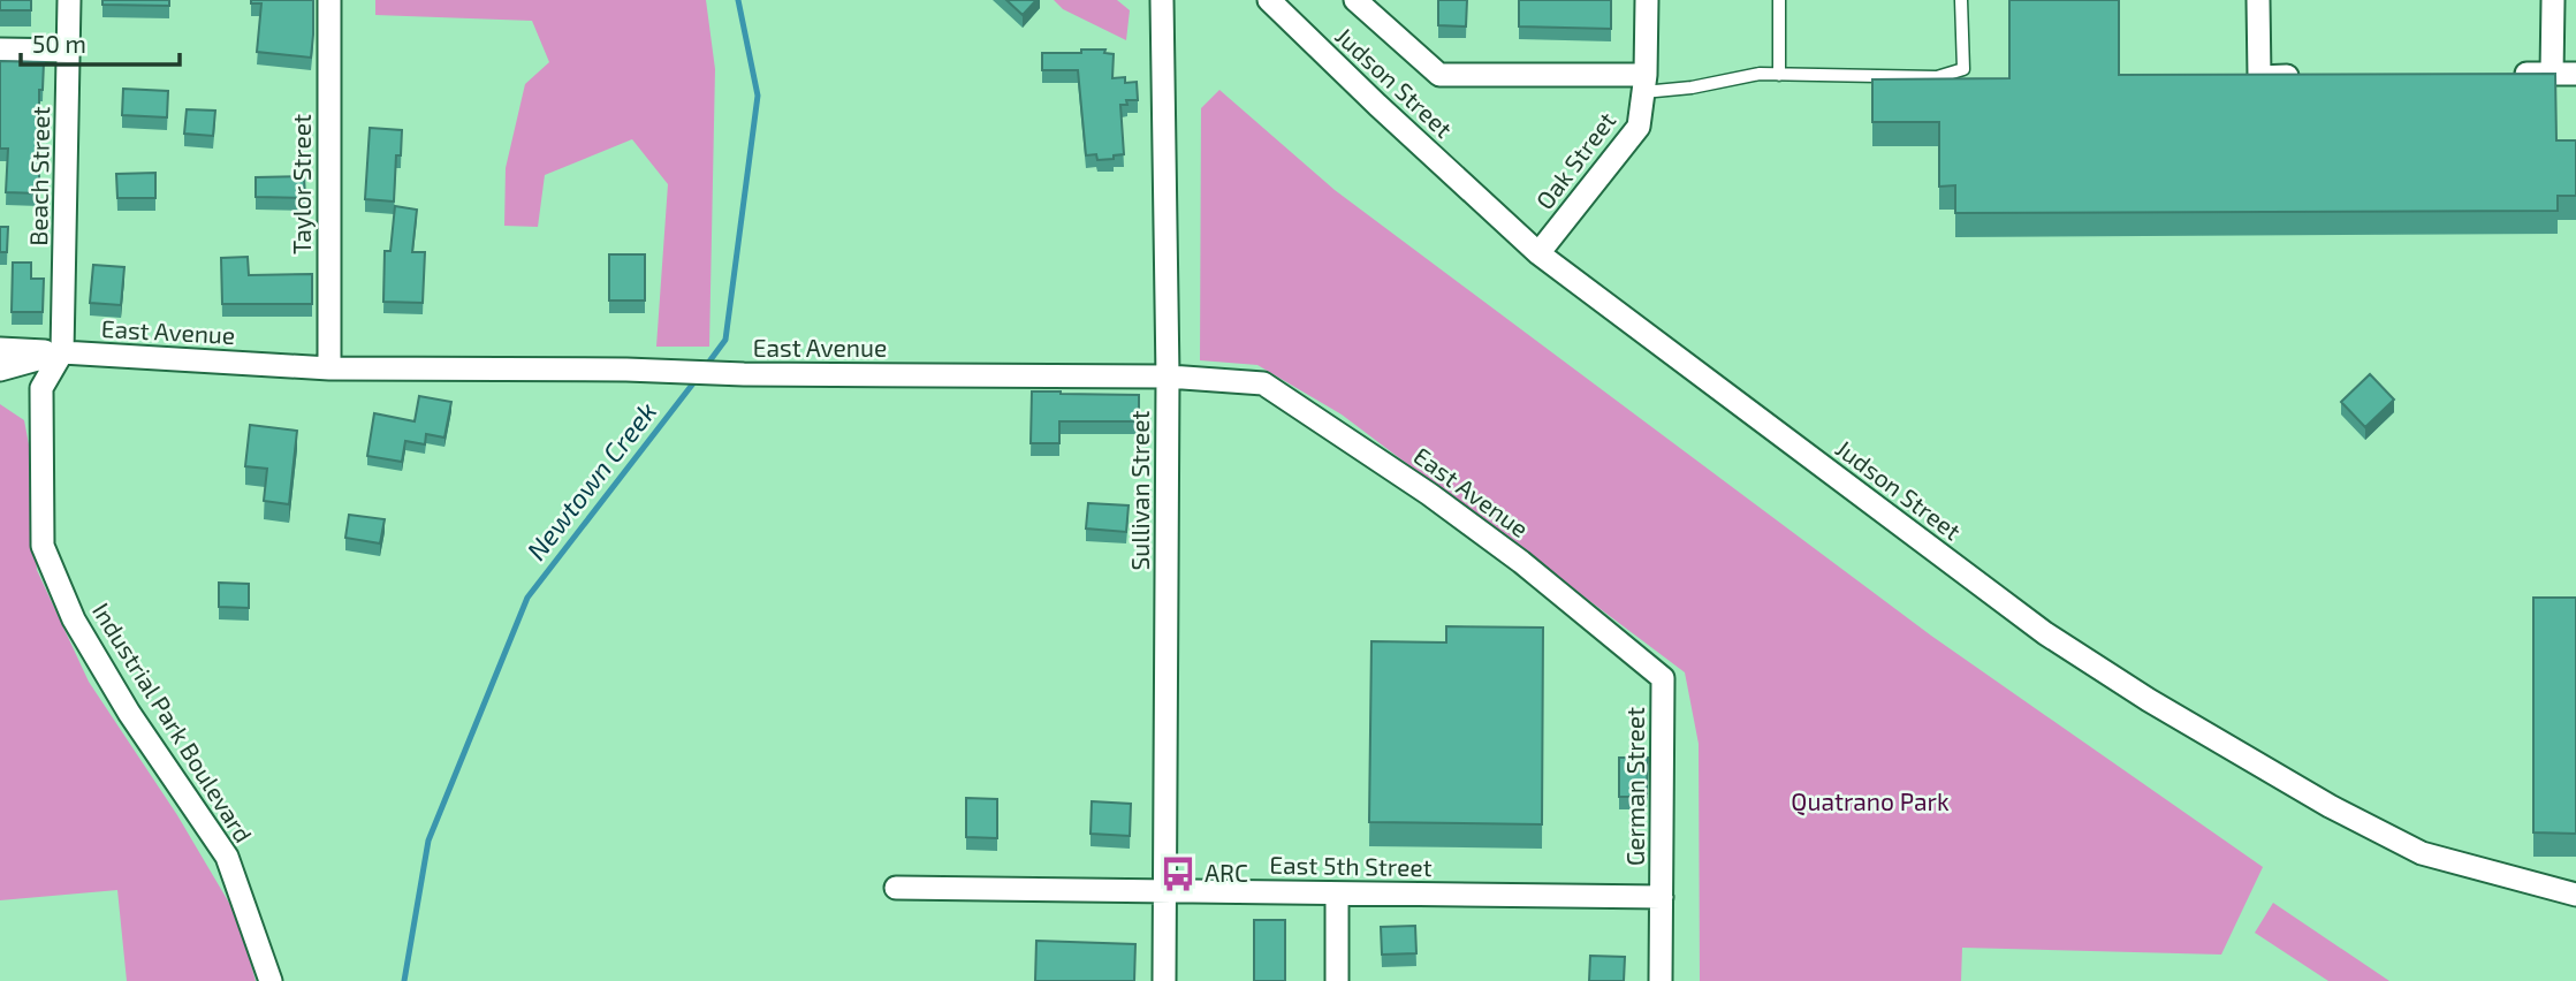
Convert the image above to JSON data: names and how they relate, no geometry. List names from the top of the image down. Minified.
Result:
{"streets":{"street":["Judson Street","Oak Street","Beach Street","Taylor Street","East Avenue","Sullivan Street","Industrial Park Boulevard","German Street","East 5th Street"]},"crossings":[["Judson Street","Oak Street"],["Beach Street","East Avenue"],["Beach Street","Industrial Park Boulevard"],["Taylor Street","East Avenue"],["East Avenue","Sullivan Street"],["East Avenue","Industrial Park Boulevard"],["East Avenue","German Street"],["Sullivan Street","East 5th Street"],["German Street","East 5th Street"]],"water":["Newtown Creek"],"parks":["Quatrano Park"],"places":{"bus stop":["ARC"]},"scale_bar":"50 m"}
